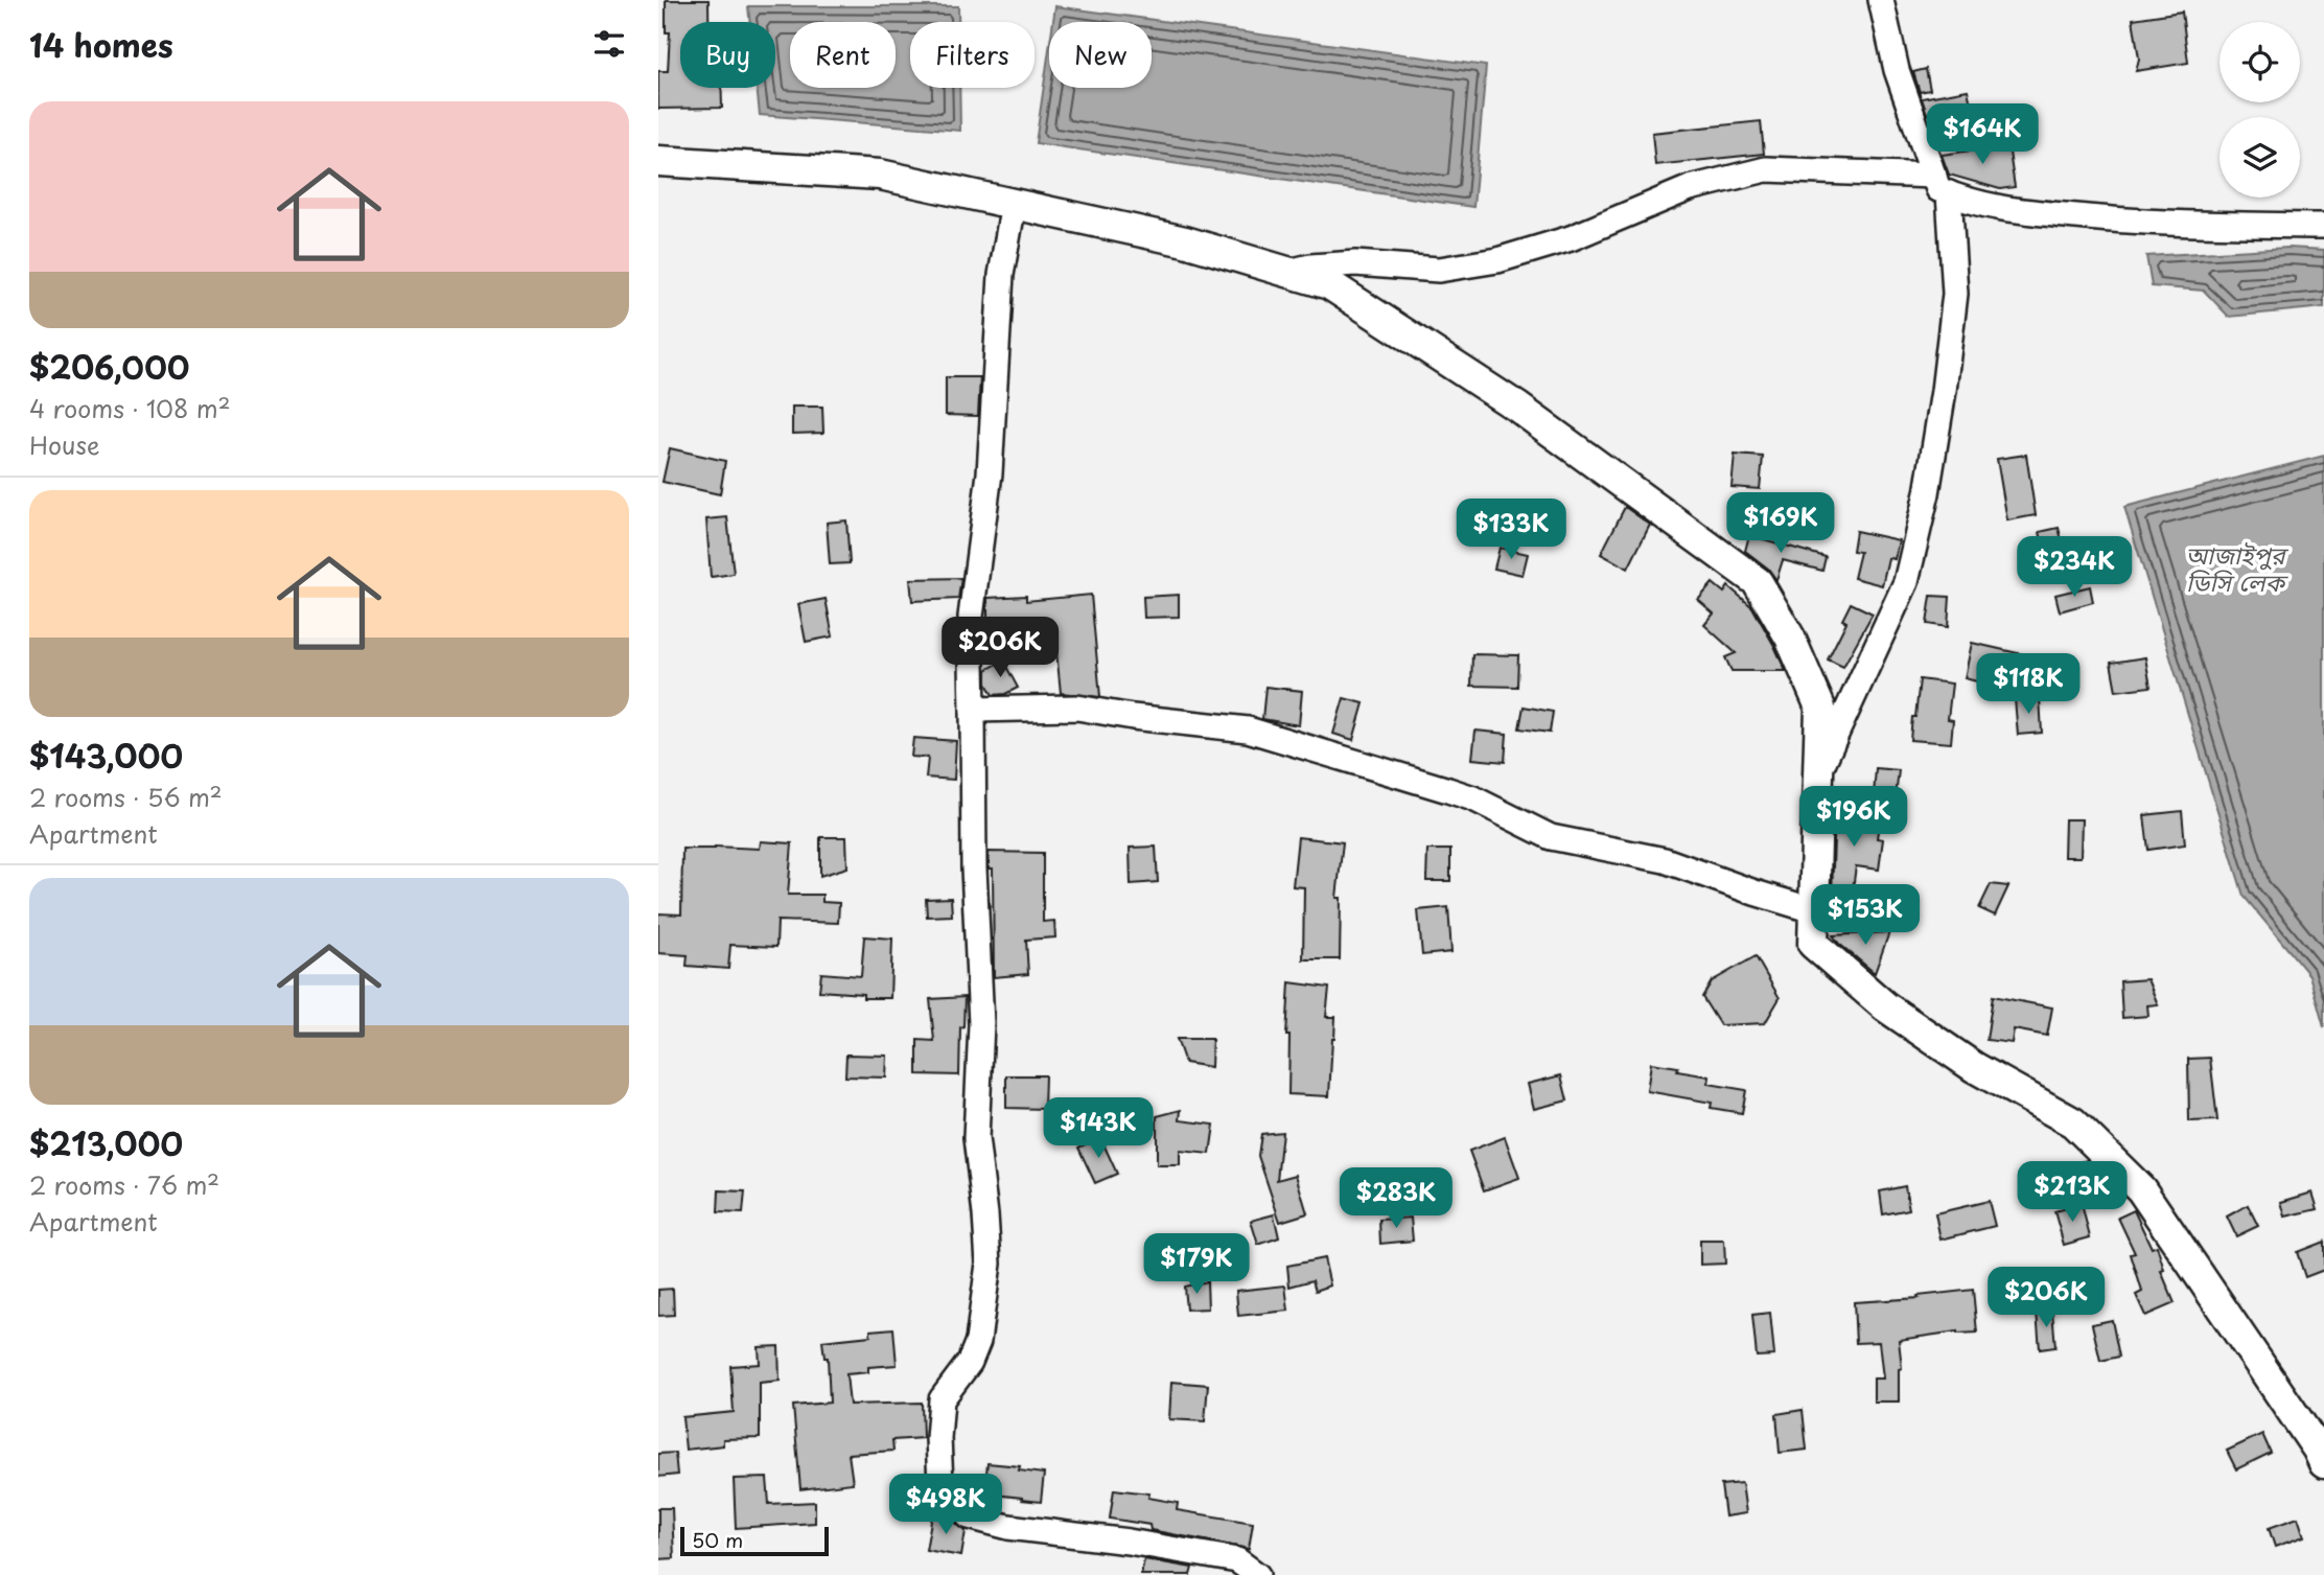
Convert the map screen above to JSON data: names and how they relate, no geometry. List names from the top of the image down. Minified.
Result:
{"water":["আজাইপুর ডিসি লেক"],"scale_bar":"50 m","page":{"heading":"14 homes","chip":["Buy","Rent","Filters","New"],"list":[{"name":"$206,000","note":"4 rooms · 108 m² · House"},{"name":"$143,000","note":"2 rooms · 56 m² · Apartment"},{"name":"$213,000","note":"2 rooms · 76 m² · Apartment"}],"price":["$164K","$169K","$133K","$234K","$206K","$118K","$196K","$153K","$143K","$213K","$283K","$179K","$206K","$498K"],"scale":"50 m"}}
